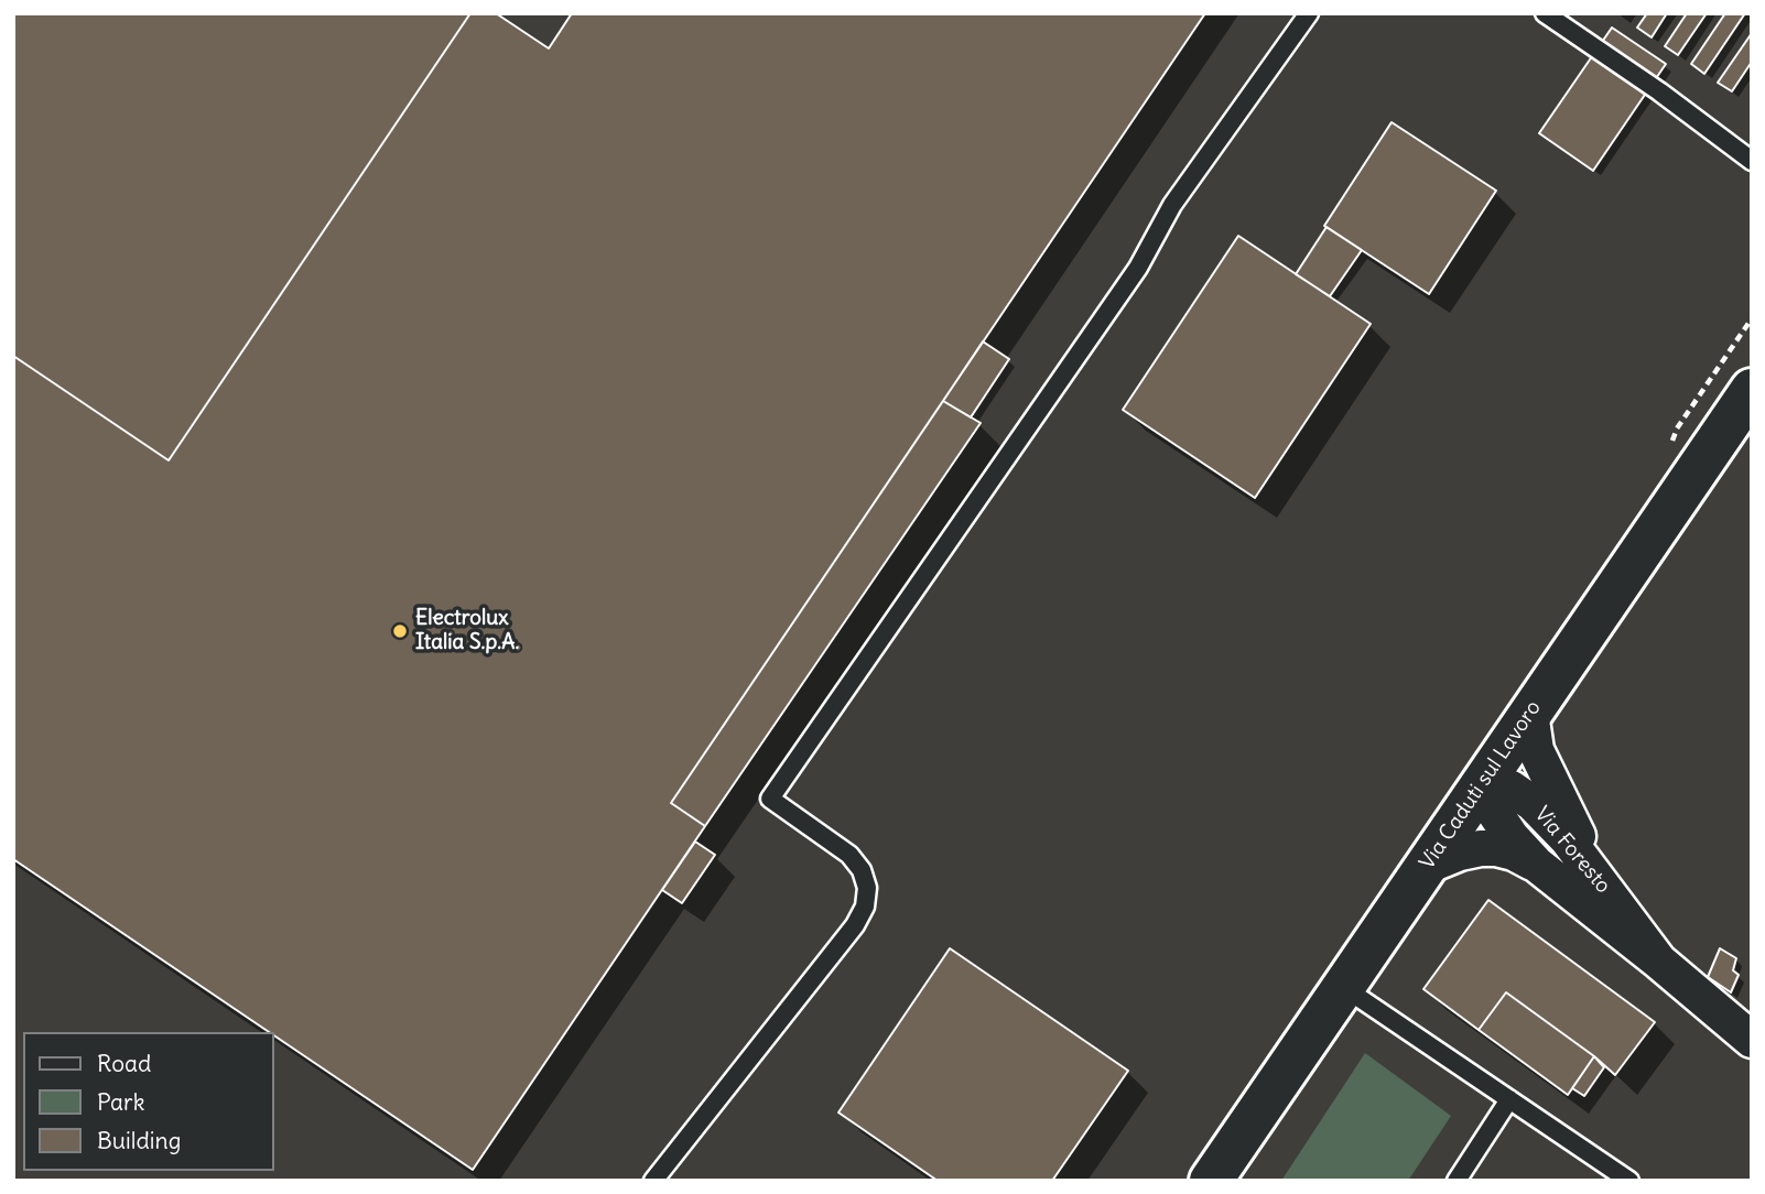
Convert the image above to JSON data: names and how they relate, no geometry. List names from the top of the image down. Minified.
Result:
{"streets":{"street":["Via Caduti sul Lavoro","Via Foresto"]},"crossings":[["Via Caduti sul Lavoro","Via Foresto"]],"places":["Electrolux Italia S.p.A."],"legend":["Road","Park","Building"]}
